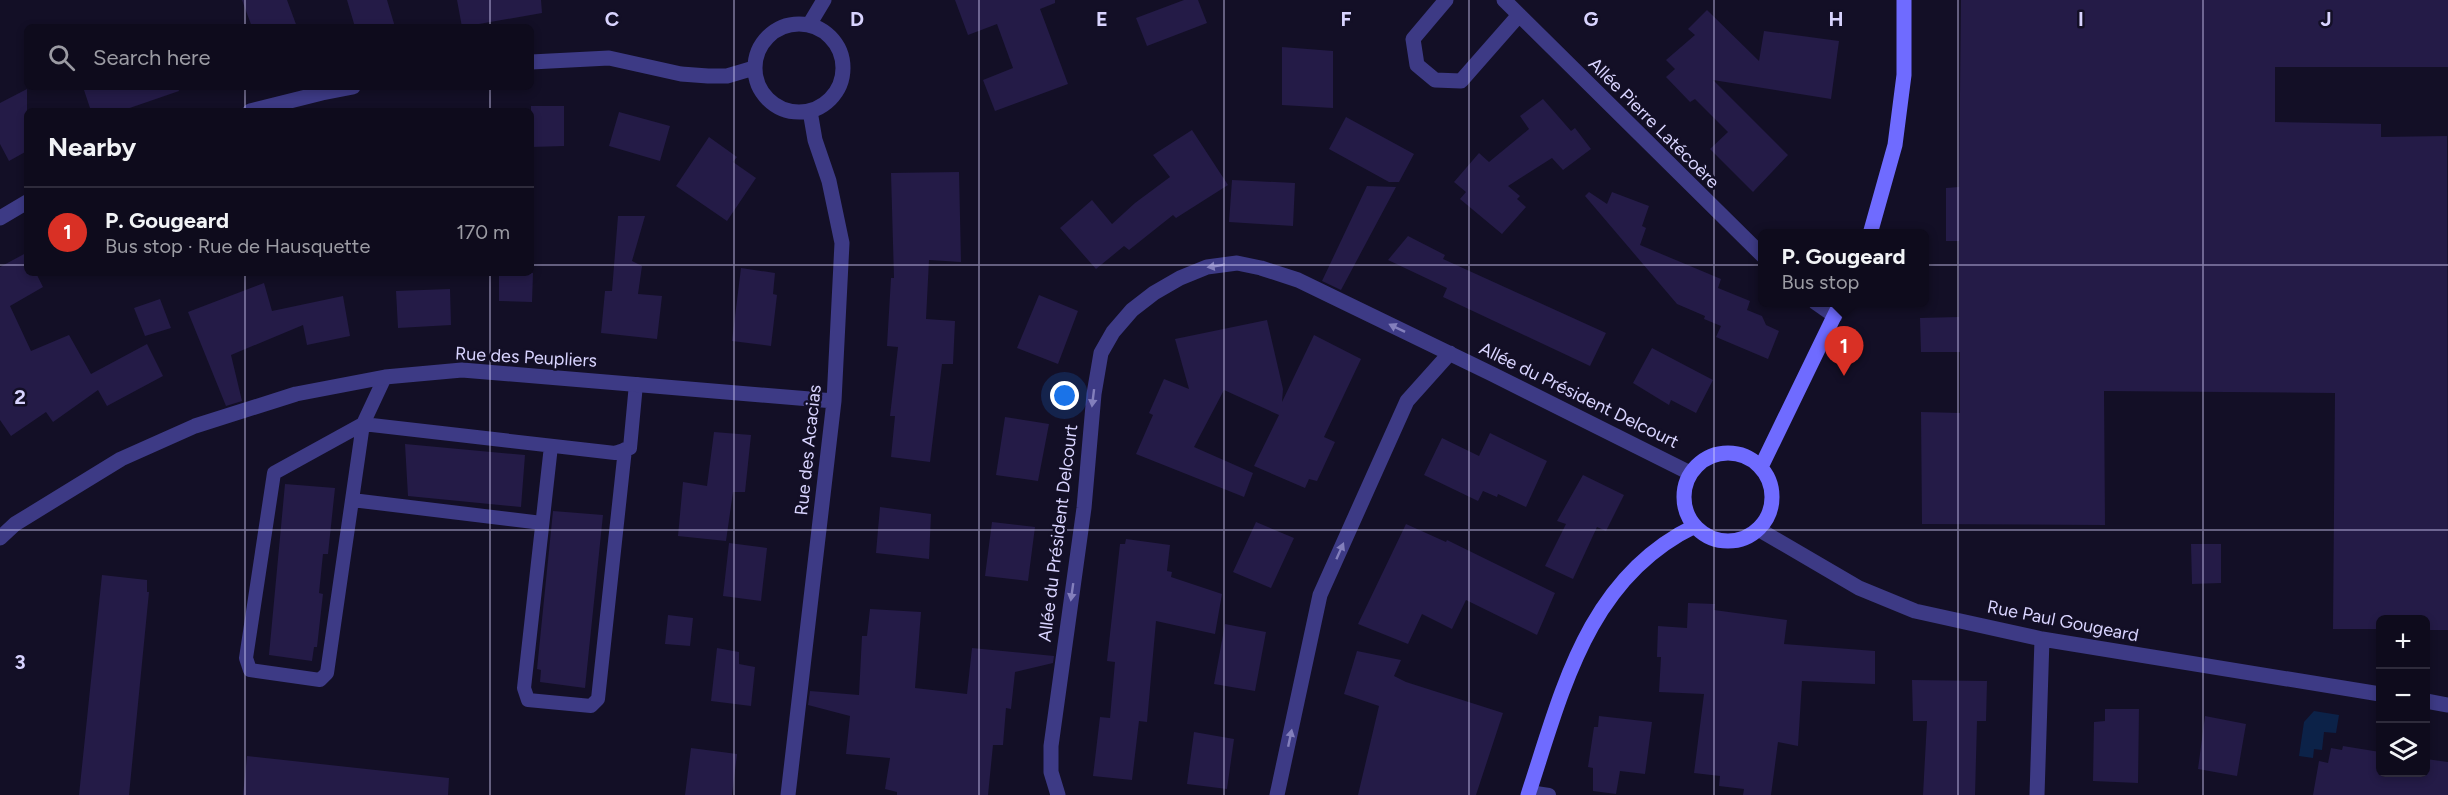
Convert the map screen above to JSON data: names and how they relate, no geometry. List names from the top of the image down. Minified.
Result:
{"streets":{"street":["Allée Pierre Latécoère","Rue des Peupliers","Allée du Président Delcourt","Rue des Acacias","Rue Paul Gougeard"]},"crossings":[["Rue des Peupliers","Rue des Acacias"],["Allée du Président Delcourt","Rue Paul Gougeard"]],"page":{"search":"Search here","heading":"Nearby","list":[{"mark":"1","name":"P. Gougeard","note":"Bus stop · Rue de Hausquette","value":"170 m"}],"popup":["P. Gougeard","Bus stop"],"pins":"1","map_buttons":["+","−"]},"grid":{"columns":["C","D","E","F","G","H","I","J"],"rows":["2","3"]}}
